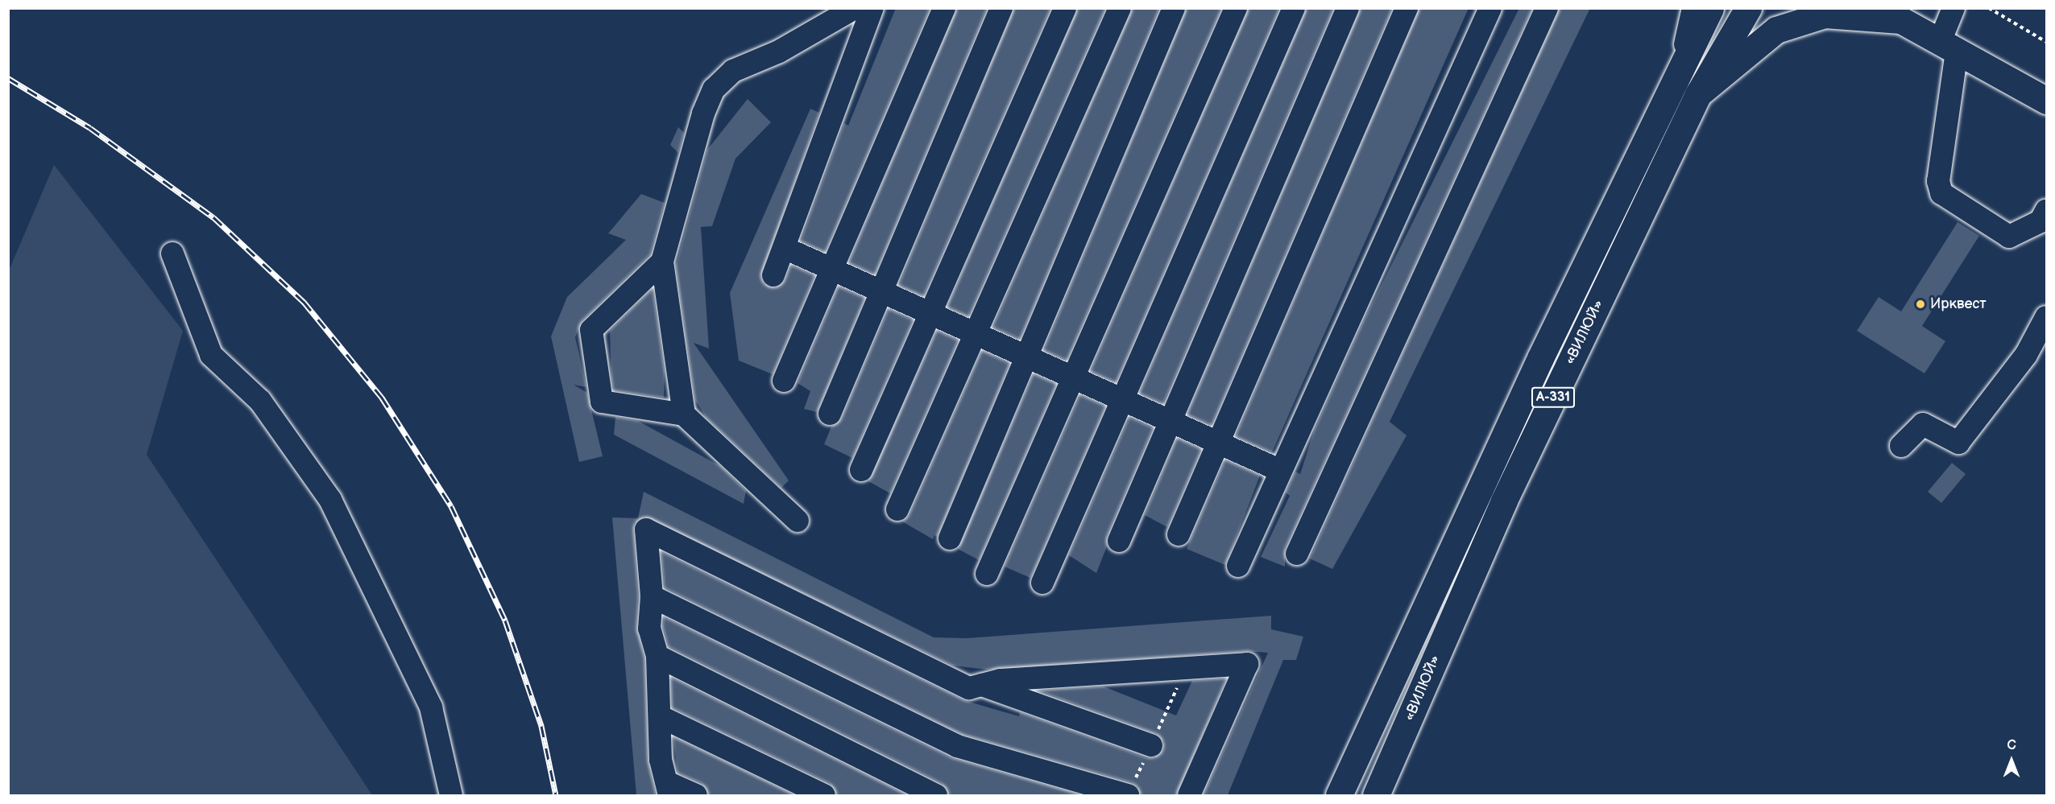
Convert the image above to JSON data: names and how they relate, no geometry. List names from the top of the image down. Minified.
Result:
{"streets":{"main road":["«ВИЛЮЙ»","А-331"]},"places":["Ирквест"],"north":"top"}
